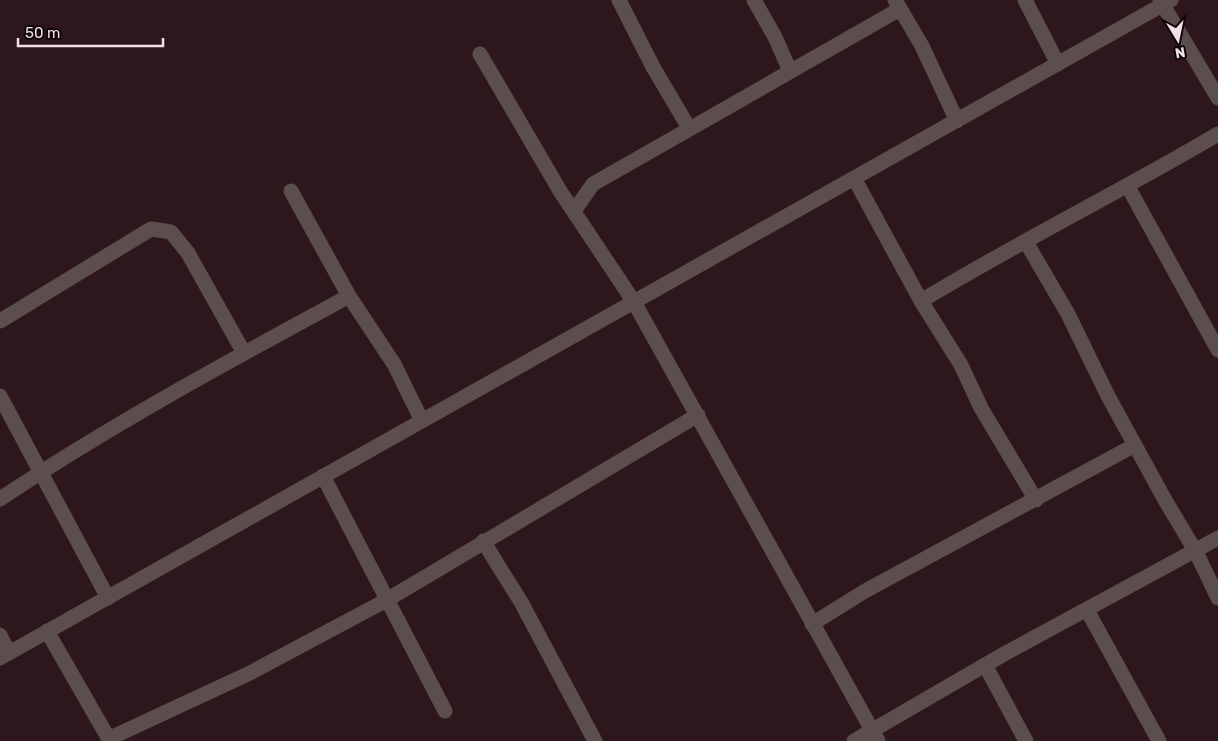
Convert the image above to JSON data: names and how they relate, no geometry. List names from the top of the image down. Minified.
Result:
{"scale_bar":"50 m","north":"bottom"}
